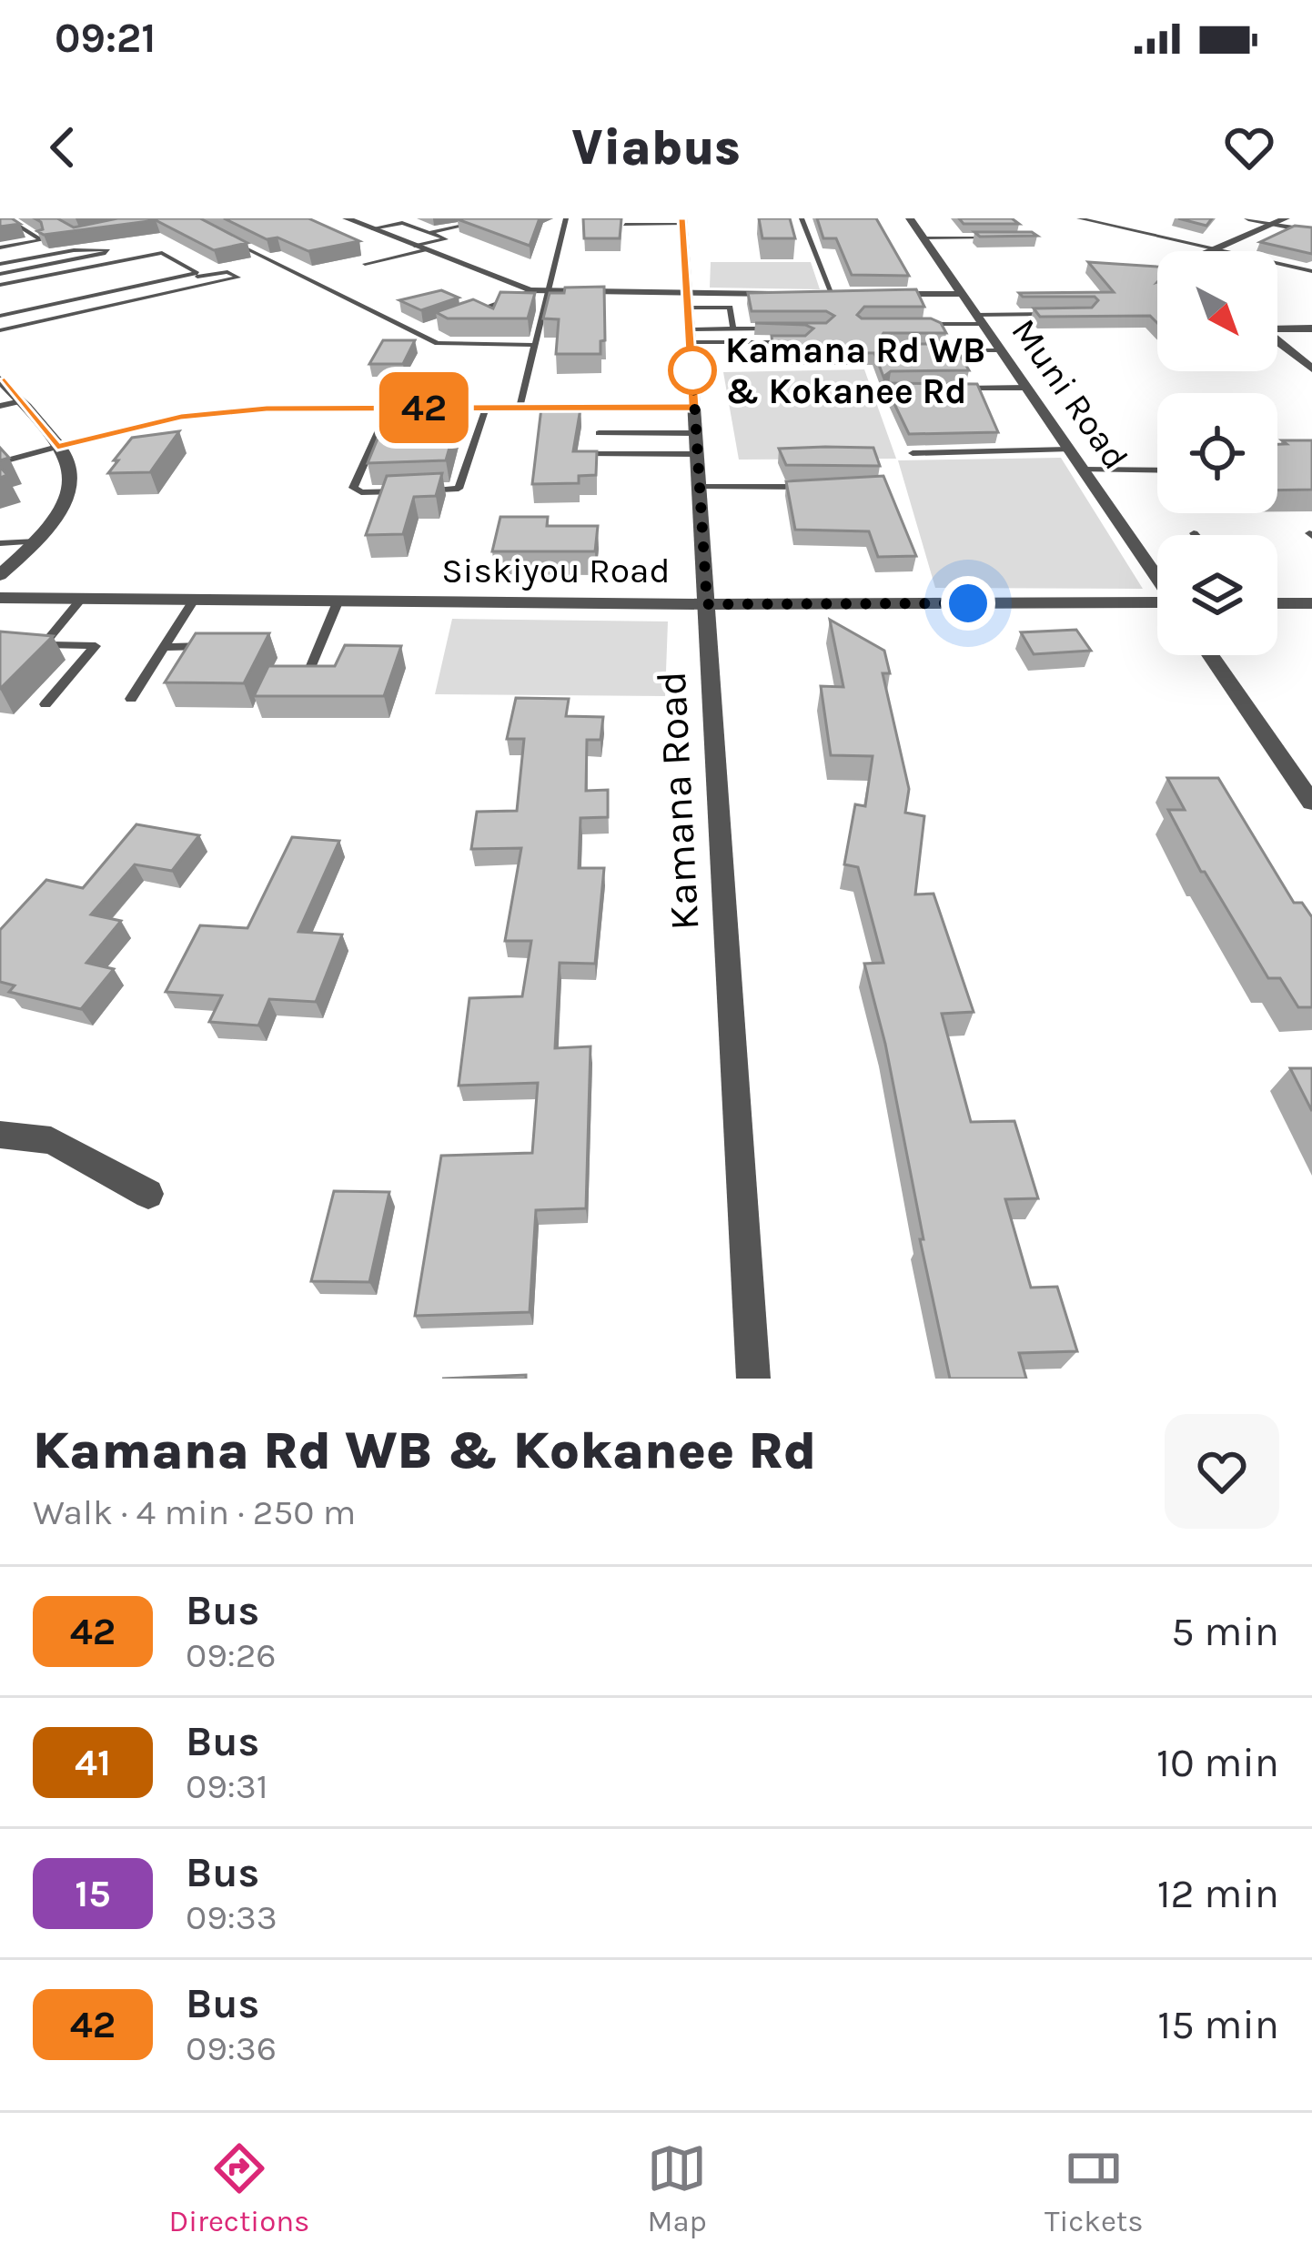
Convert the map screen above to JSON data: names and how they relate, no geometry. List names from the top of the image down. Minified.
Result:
{"streets":{"street":["Muni Road","Siskiyou Road","Kamana Road"]},"crossings":[["Siskiyou Road","Kamana Road"]],"places":["Kamana Rd WB & Kokanee Rd"],"lines":["bus line 42"],"north":"bottom right","page":{"status":"09:21","header":"Viabus","on_map":"42","heading":["Kamana Rd WB & Kokanee Rd","Walk · 4 min · 250 m"],"list":[{"mark":"42","name":"Bus","note":"09:26","value":"5 min"},{"mark":"41","name":"Bus","note":"09:31","value":"10 min"},{"mark":"15","name":"Bus","note":"09:33","value":"12 min"},{"mark":"42","name":"Bus","note":"09:36","value":"15 min"}],"tabs":["Directions","Map","Tickets"]}}
